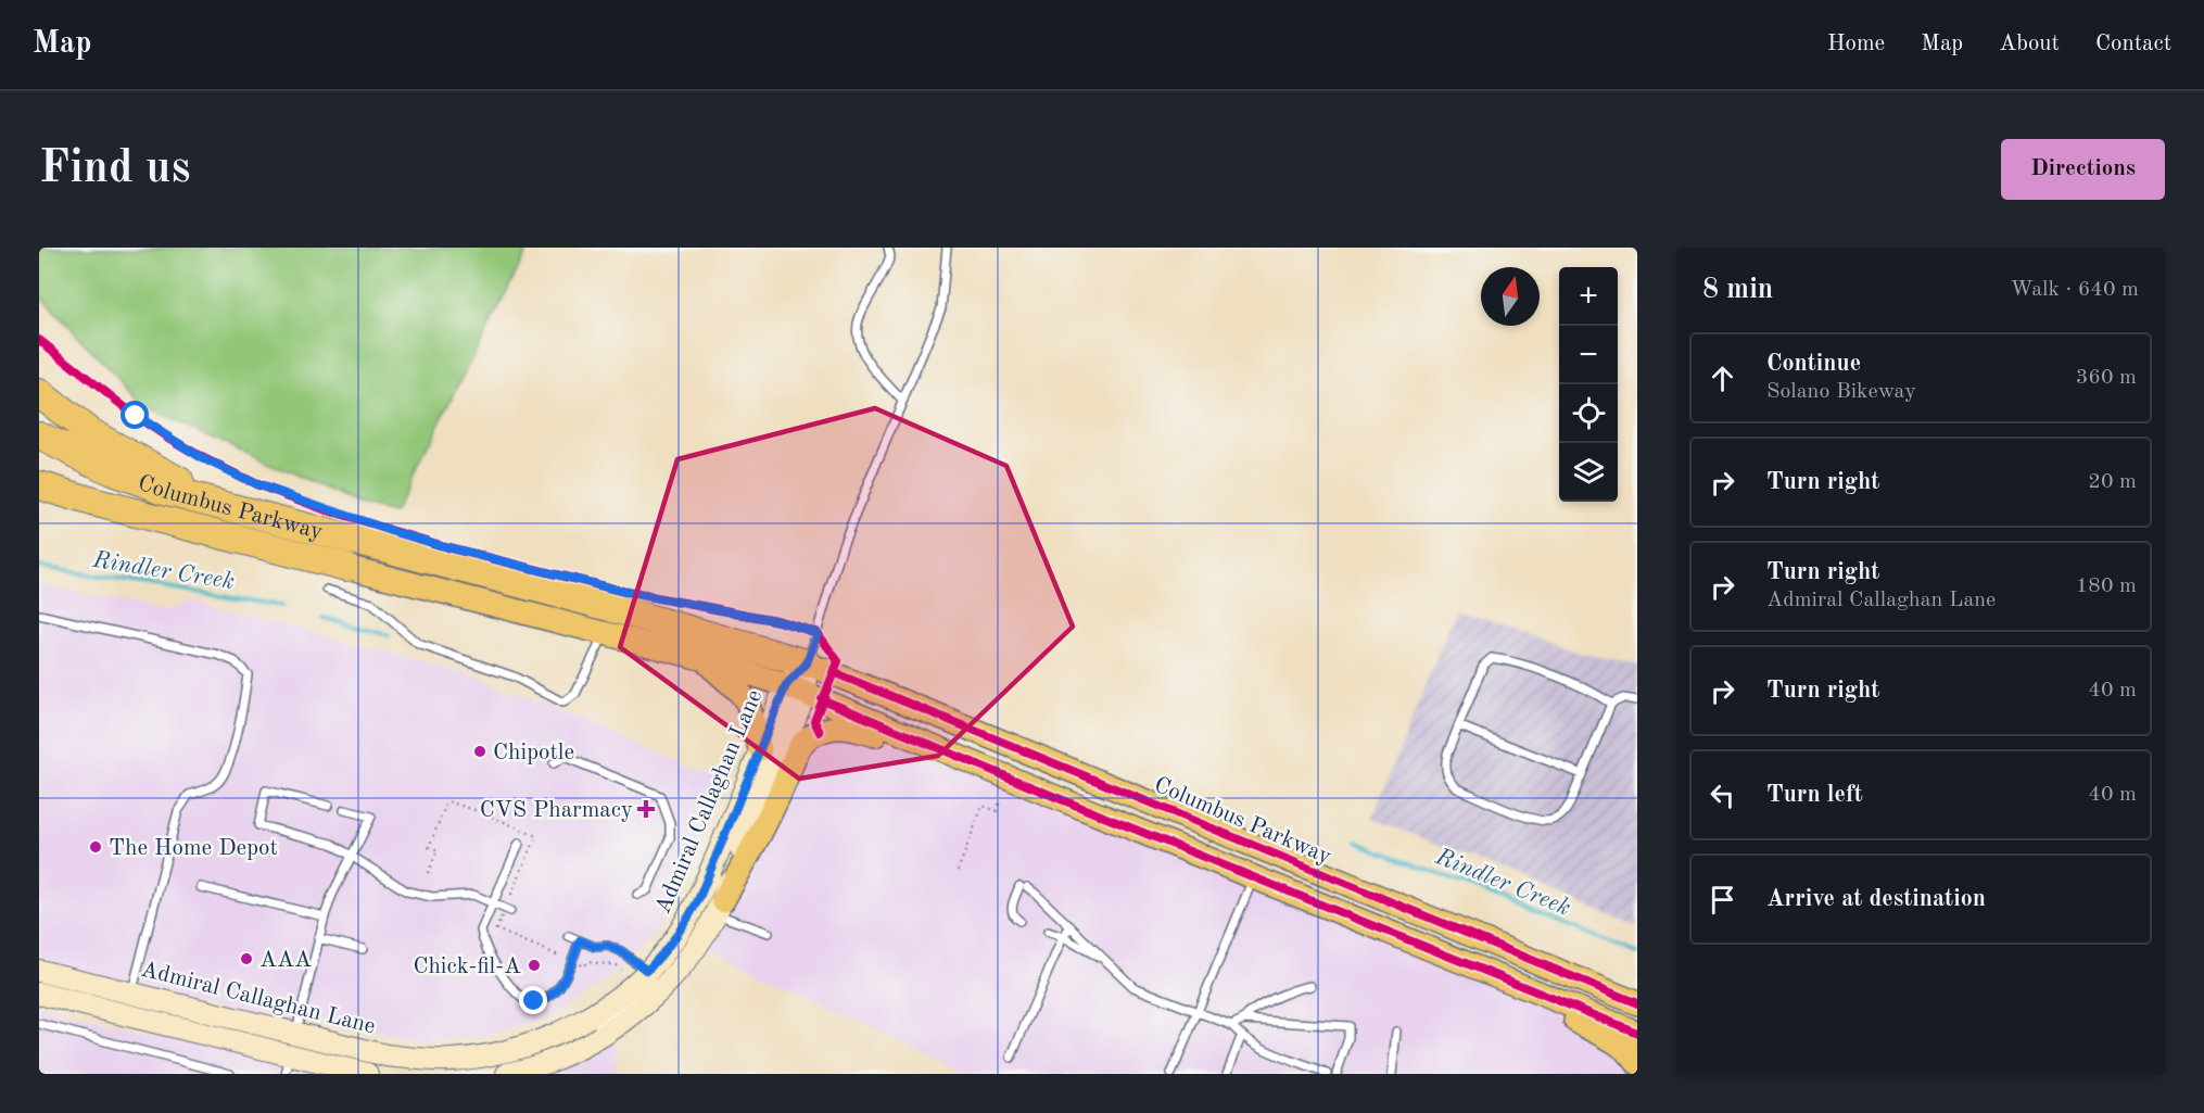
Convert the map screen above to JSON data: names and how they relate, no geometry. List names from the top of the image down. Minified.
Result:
{"streets":{"highway":["Columbus Parkway"],"main road":["Admiral Callaghan Lane"]},"crossings":[["Columbus Parkway","Admiral Callaghan Lane"]],"water":["Rindler Creek"],"places":{"other":["Chipotle","The Home Depot","AAA","Chick-fil-A"],"health":["CVS Pharmacy"]},"north":"top","page":{"header":"Map","nav":["Home","Map","About","Contact"],"buttons":"Directions","title":"Find us","heading":["8 min","Walk · 640 m"],"map_buttons":["+","−"],"list":[["Continue","Solano Bikeway","360 m"],["Turn right","20 m"],["Turn right","Admiral Callaghan Lane","180 m"],["Turn right","40 m"],["Turn left","40 m"],"Arrive at destination"]}}
